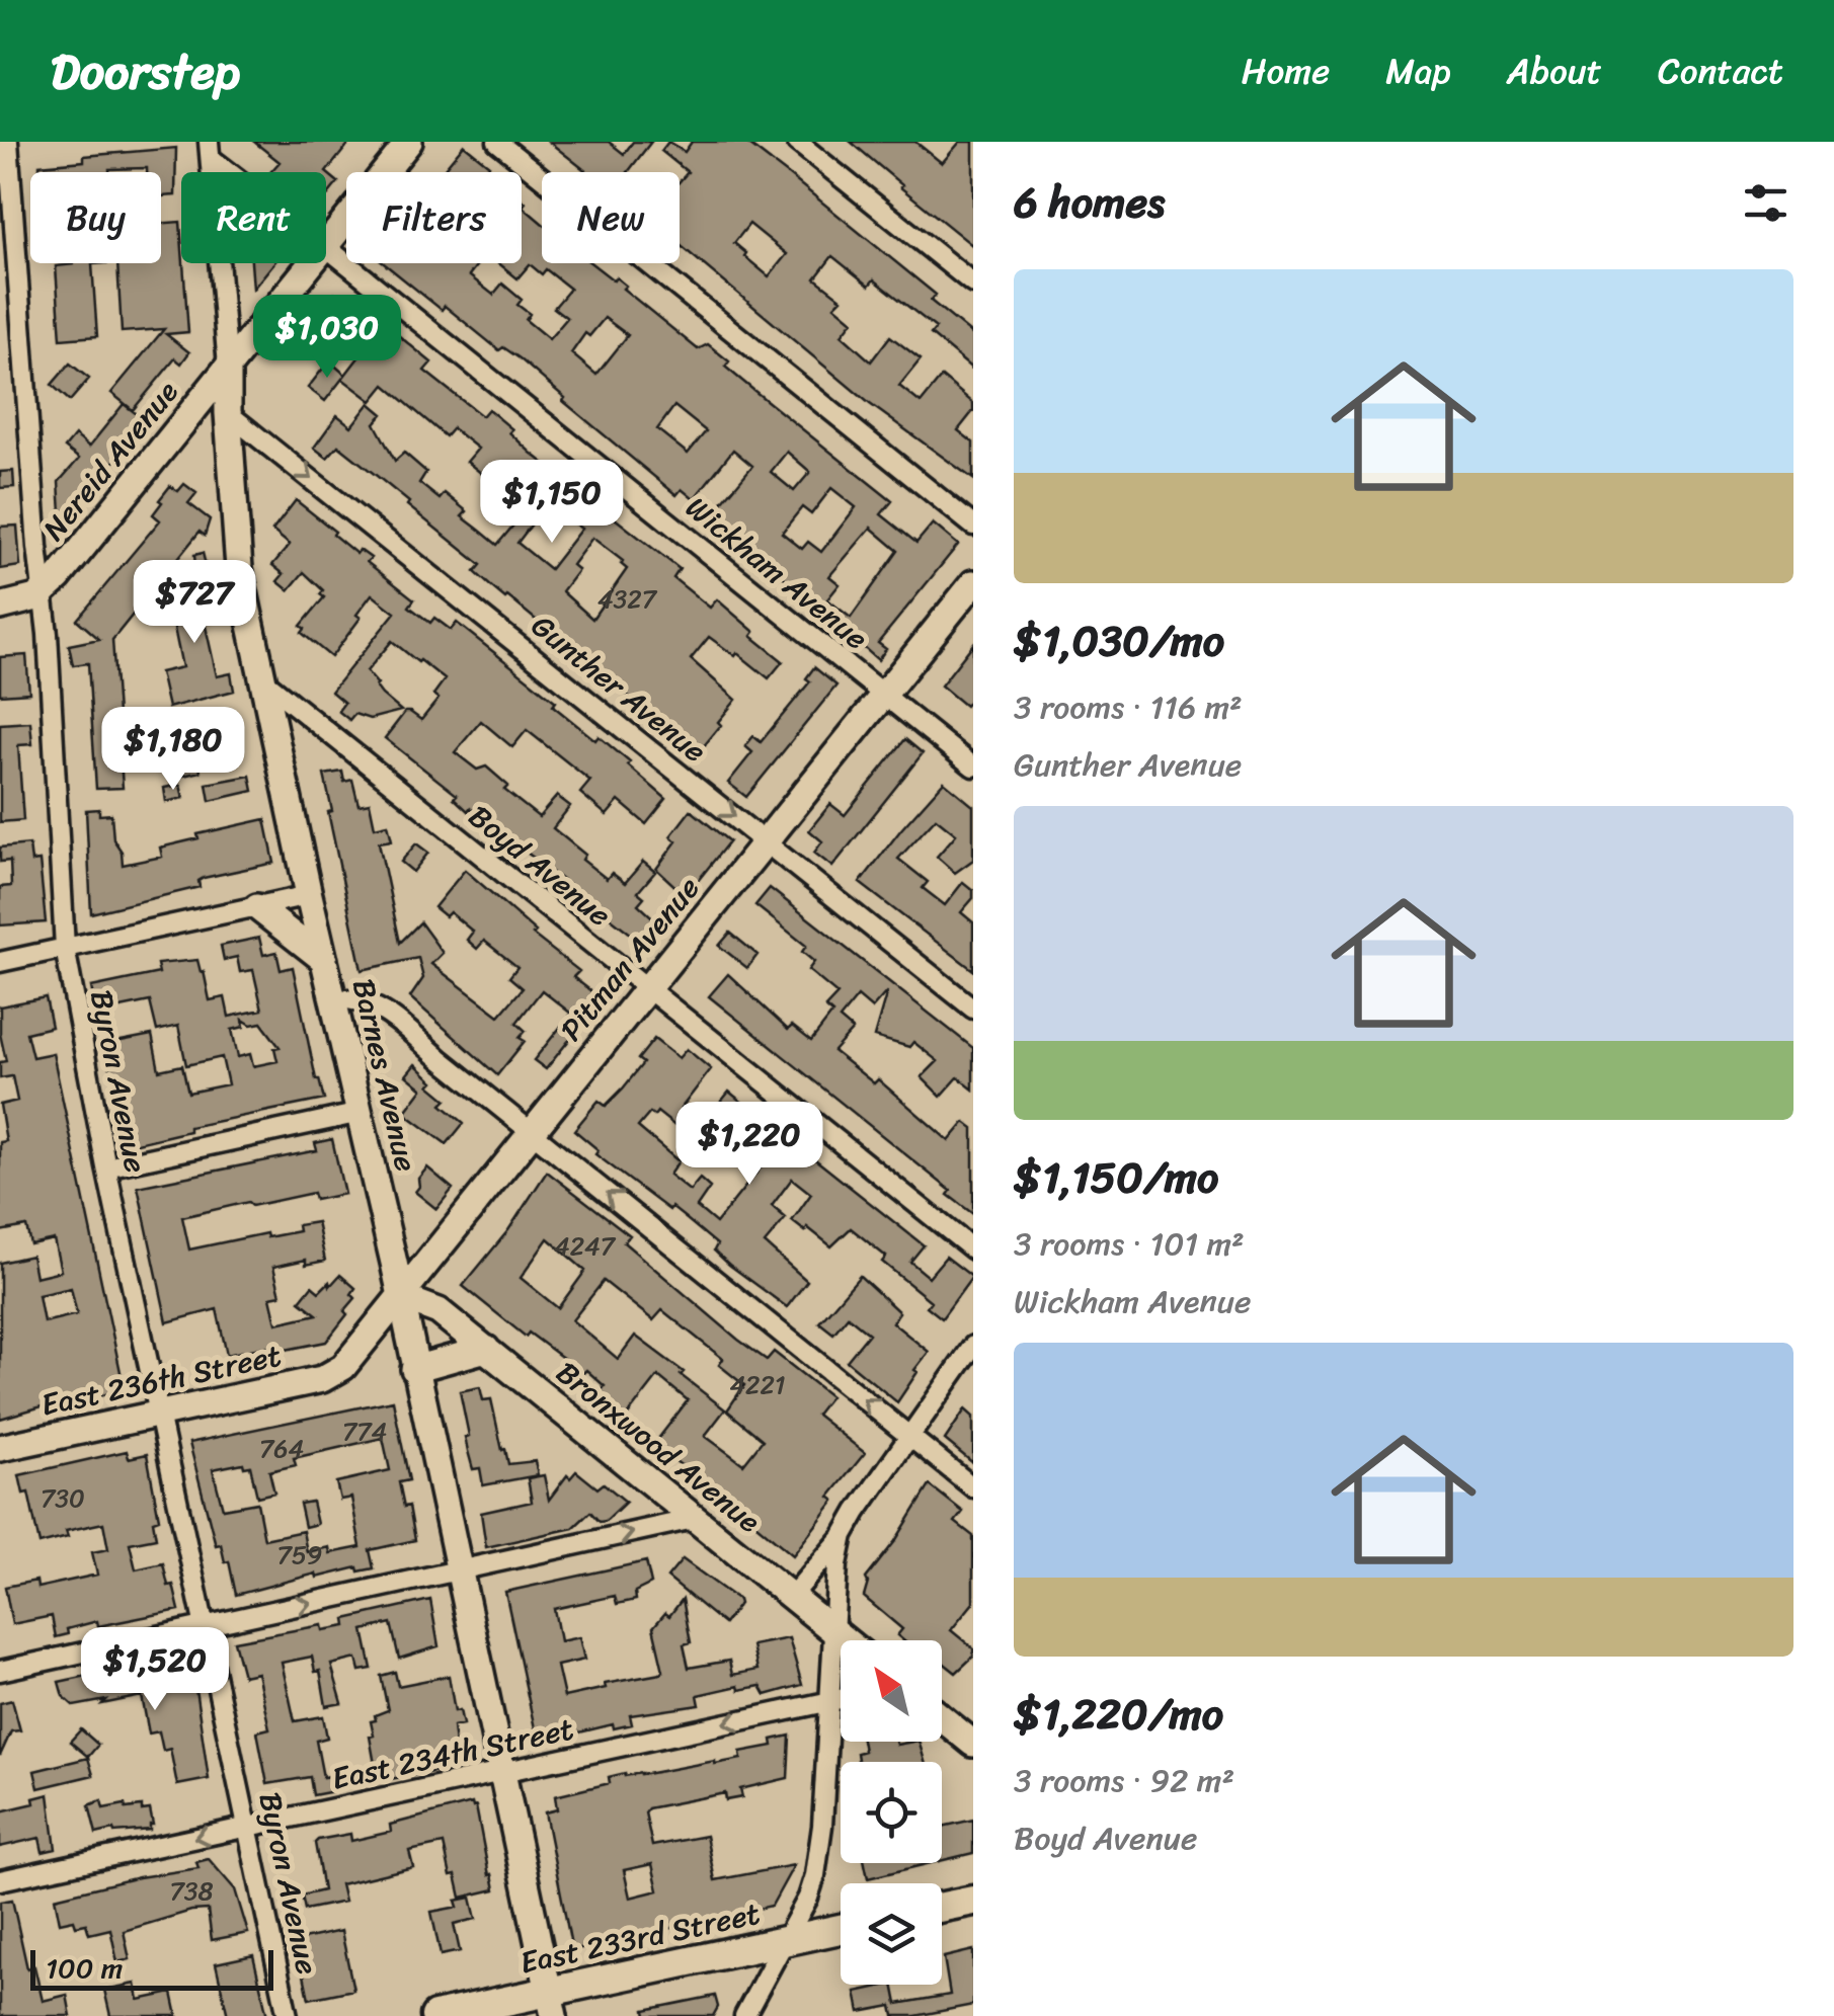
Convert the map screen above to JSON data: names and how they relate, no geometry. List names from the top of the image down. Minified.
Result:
{"streets":{"main road":["East 233rd Street"],"street":["Nereid Avenue","Wickham Avenue","Gunther Avenue","Boyd Avenue","Pitman Avenue","Barnes Avenue","Byron Avenue","East 236th Street","Bronxwood Avenue","East 234th Street"]},"crossings":[["Nereid Avenue","Barnes Avenue"],["Nereid Avenue","Byron Avenue"],["Wickham Avenue","Pitman Avenue"],["Wickham Avenue","Barnes Avenue"],["Gunther Avenue","Pitman Avenue"],["Gunther Avenue","Barnes Avenue"],["Boyd Avenue","Pitman Avenue"],["Boyd Avenue","Barnes Avenue"],["Pitman Avenue","Barnes Avenue"],["Pitman Avenue","East 236th Street"],["Pitman Avenue","Bronxwood Avenue"],["Barnes Avenue","Bronxwood Avenue"],["Barnes Avenue","East 234th Street"],["Barnes Avenue","East 233rd Street"],["Byron Avenue","East 236th Street"],["Byron Avenue","East 234th Street"]],"one_way":["Gunther Avenue","East 234th Street"],"house_numbers":["4327","4247","4221","774","764","730","759","738"],"scale_bar":"100 m","north":"top left","page":{"header":"Doorstep","nav":["Home","Map","About","Contact"],"heading":"6 homes","chip":["Buy","Rent","Filters","New"],"list":[{"name":"$1,030/mo","note":"3 rooms · 116 m² · Gunther Avenue"},{"name":"$1,150/mo","note":"3 rooms · 101 m² · Wickham Avenue"},{"name":"$1,220/mo","note":"3 rooms · 92 m² · Boyd Avenue"}],"price":["$1,030","$1,150","$727","$1,180","$1,220","$1,520"],"scale":"100 m"}}
